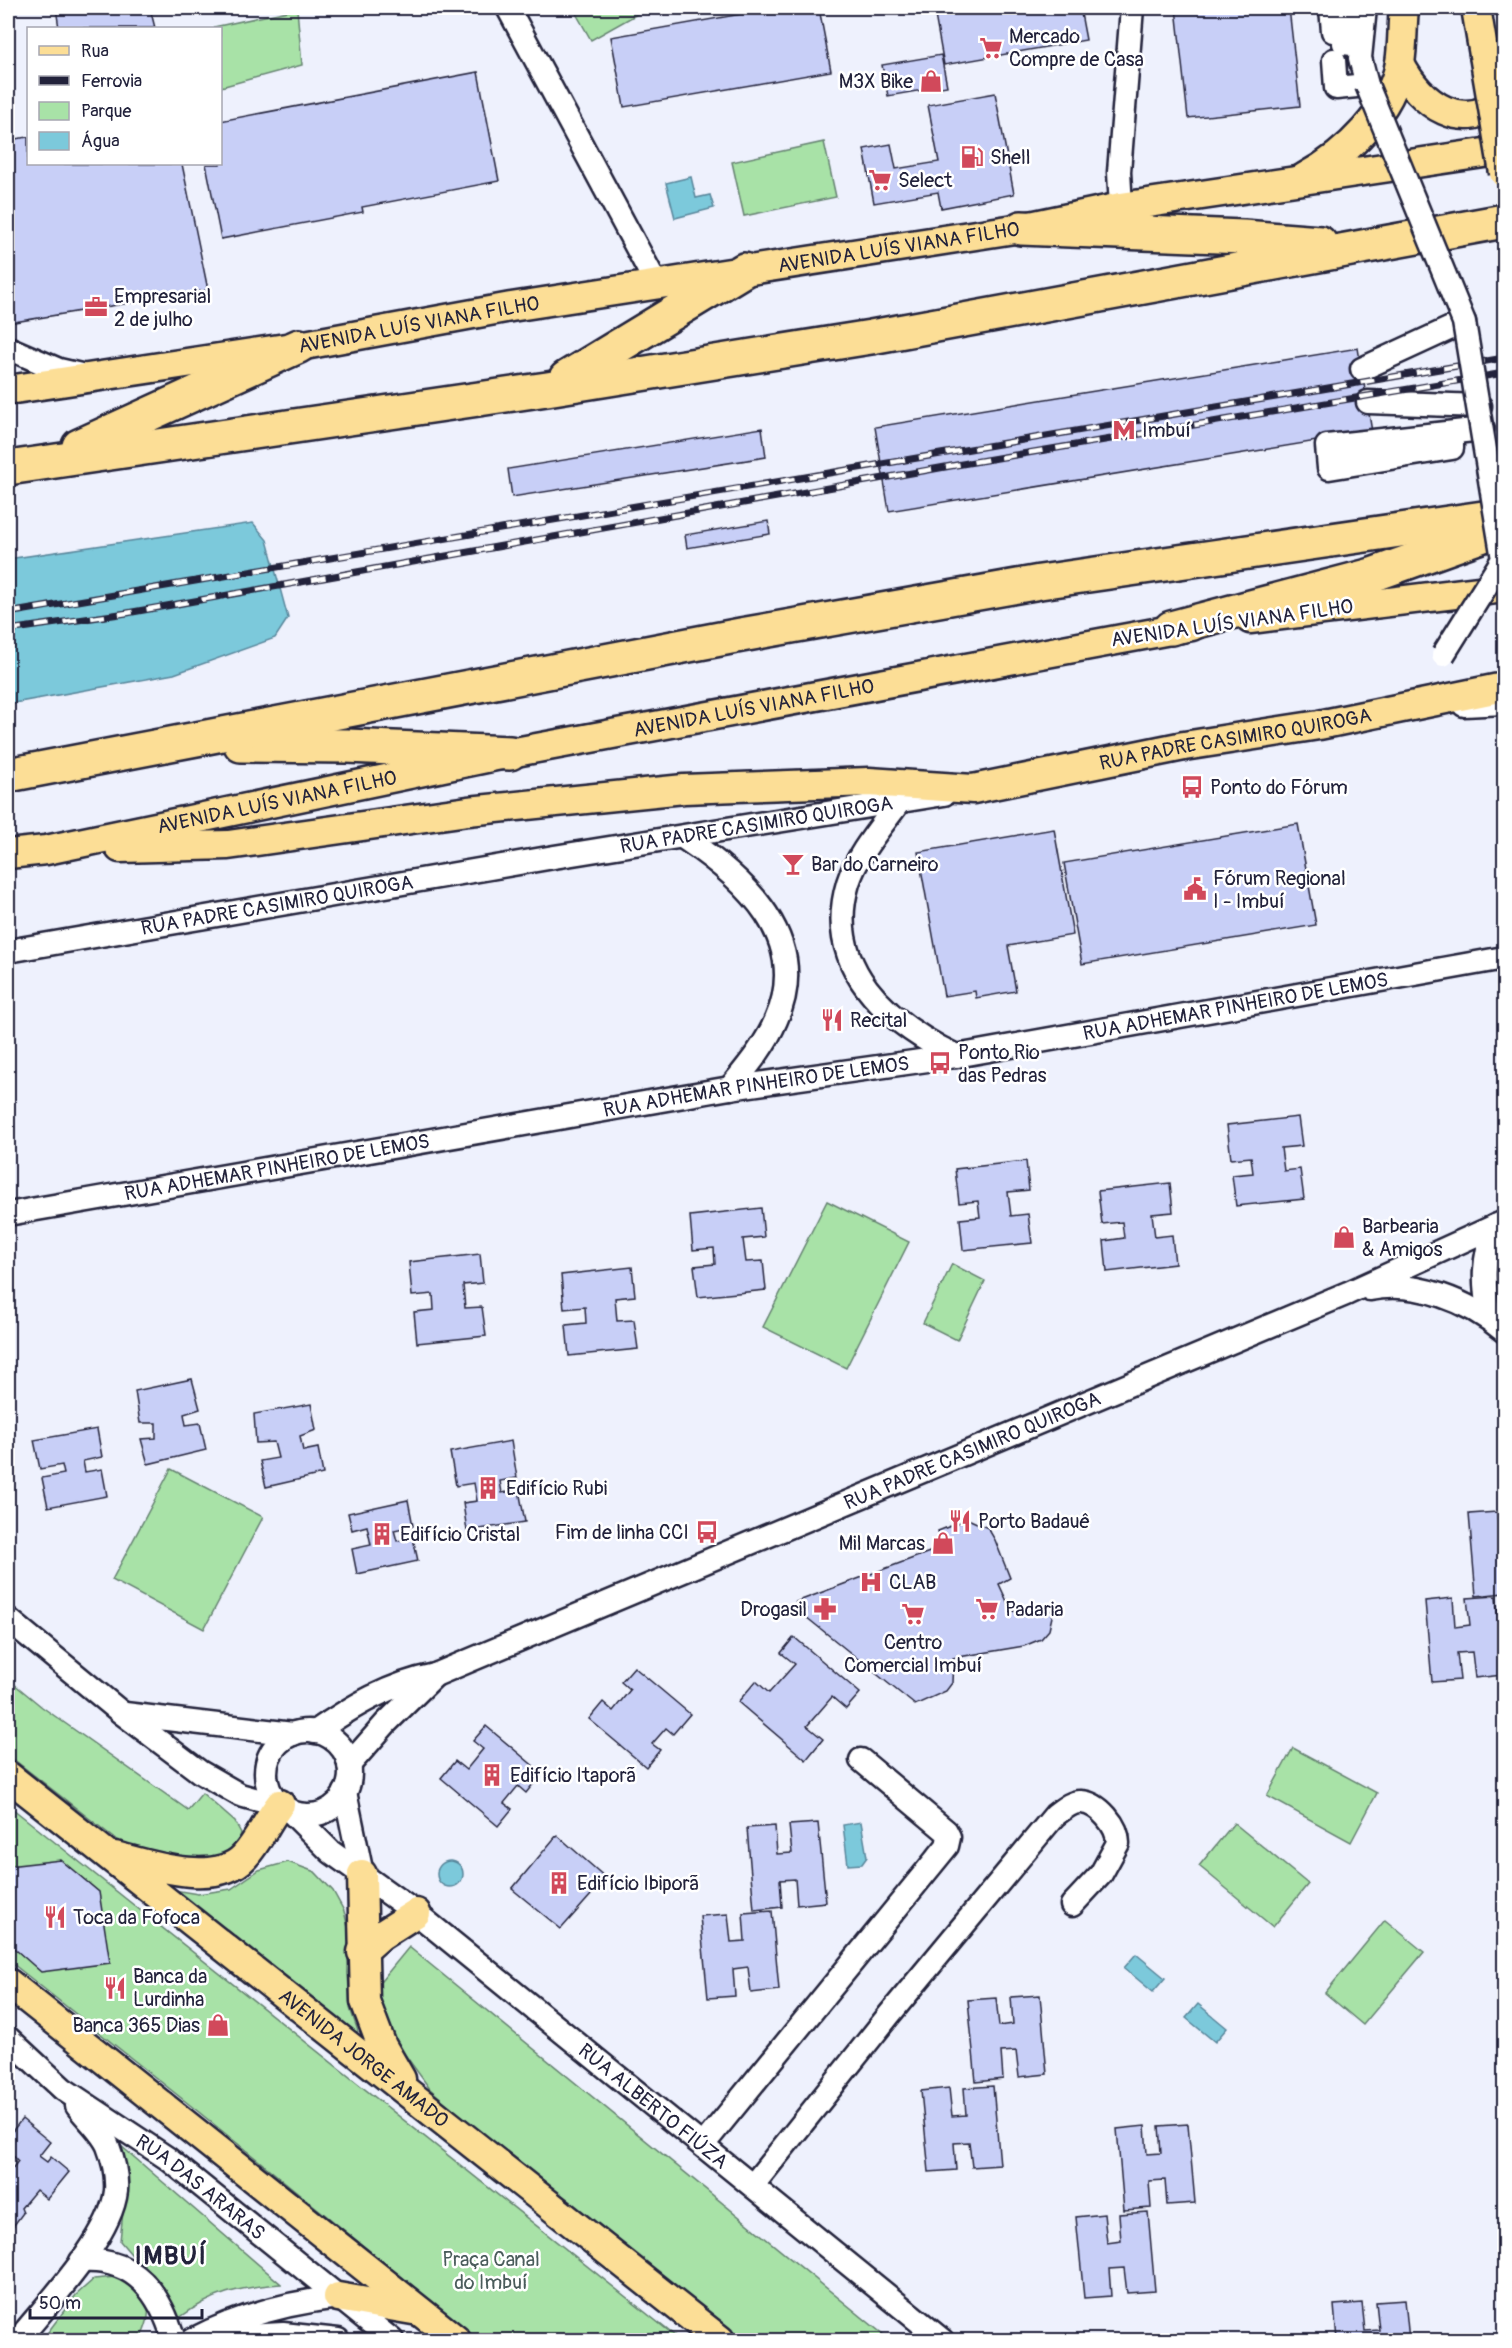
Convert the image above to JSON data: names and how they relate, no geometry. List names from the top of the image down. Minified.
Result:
{"streets":{"main road":["AVENIDA LUÍS VIANA FILHO","RUA PADRE CASIMIRO QUIROGA","AVENIDA JORGE AMADO"],"street":["RUA ADHEMAR PINHEIRO DE LEMOS","RUA ALBERTO FIÚZA","RUA DAS ARARAS"]},"crossings":[["RUA PADRE CASIMIRO QUIROGA","RUA ALBERTO FIÚZA"]],"districts":["IMBUÍ"],"parks":["Praça Canal do Imbuí"],"places":{"supermarket":["Mercado Compre de Casa","Select","Padaria","Centro Comercial Imbuí"],"shop":["M3X Bike","Barbearia & Amigos","Mil Marcas","Banca 365 Dias"],"fuel station":["Shell"],"office":["Empresarial 2 de julho"],"metro station":["Imbuí"],"bus stop":["Ponto do Fórum","Ponto Rio das Pedras","Fim de linha CCI"],"bar":["Bar do Carneiro"],"public building":["Fórum Regional I - Imbuí"],"restaurant":["Recital","Porto Badauê","Toca da Fofoca","Banca da Lurdinha"],"building":["Edifício Rubi","Edifício Cristal","Edifício Itaporã","Edifício Ibiporã"],"hospital":["CLAB"],"pharmacy":["Drogasil"]},"legend":["Rua","Ferrovia","Parque","Água"],"scale_bar":"50 m"}
